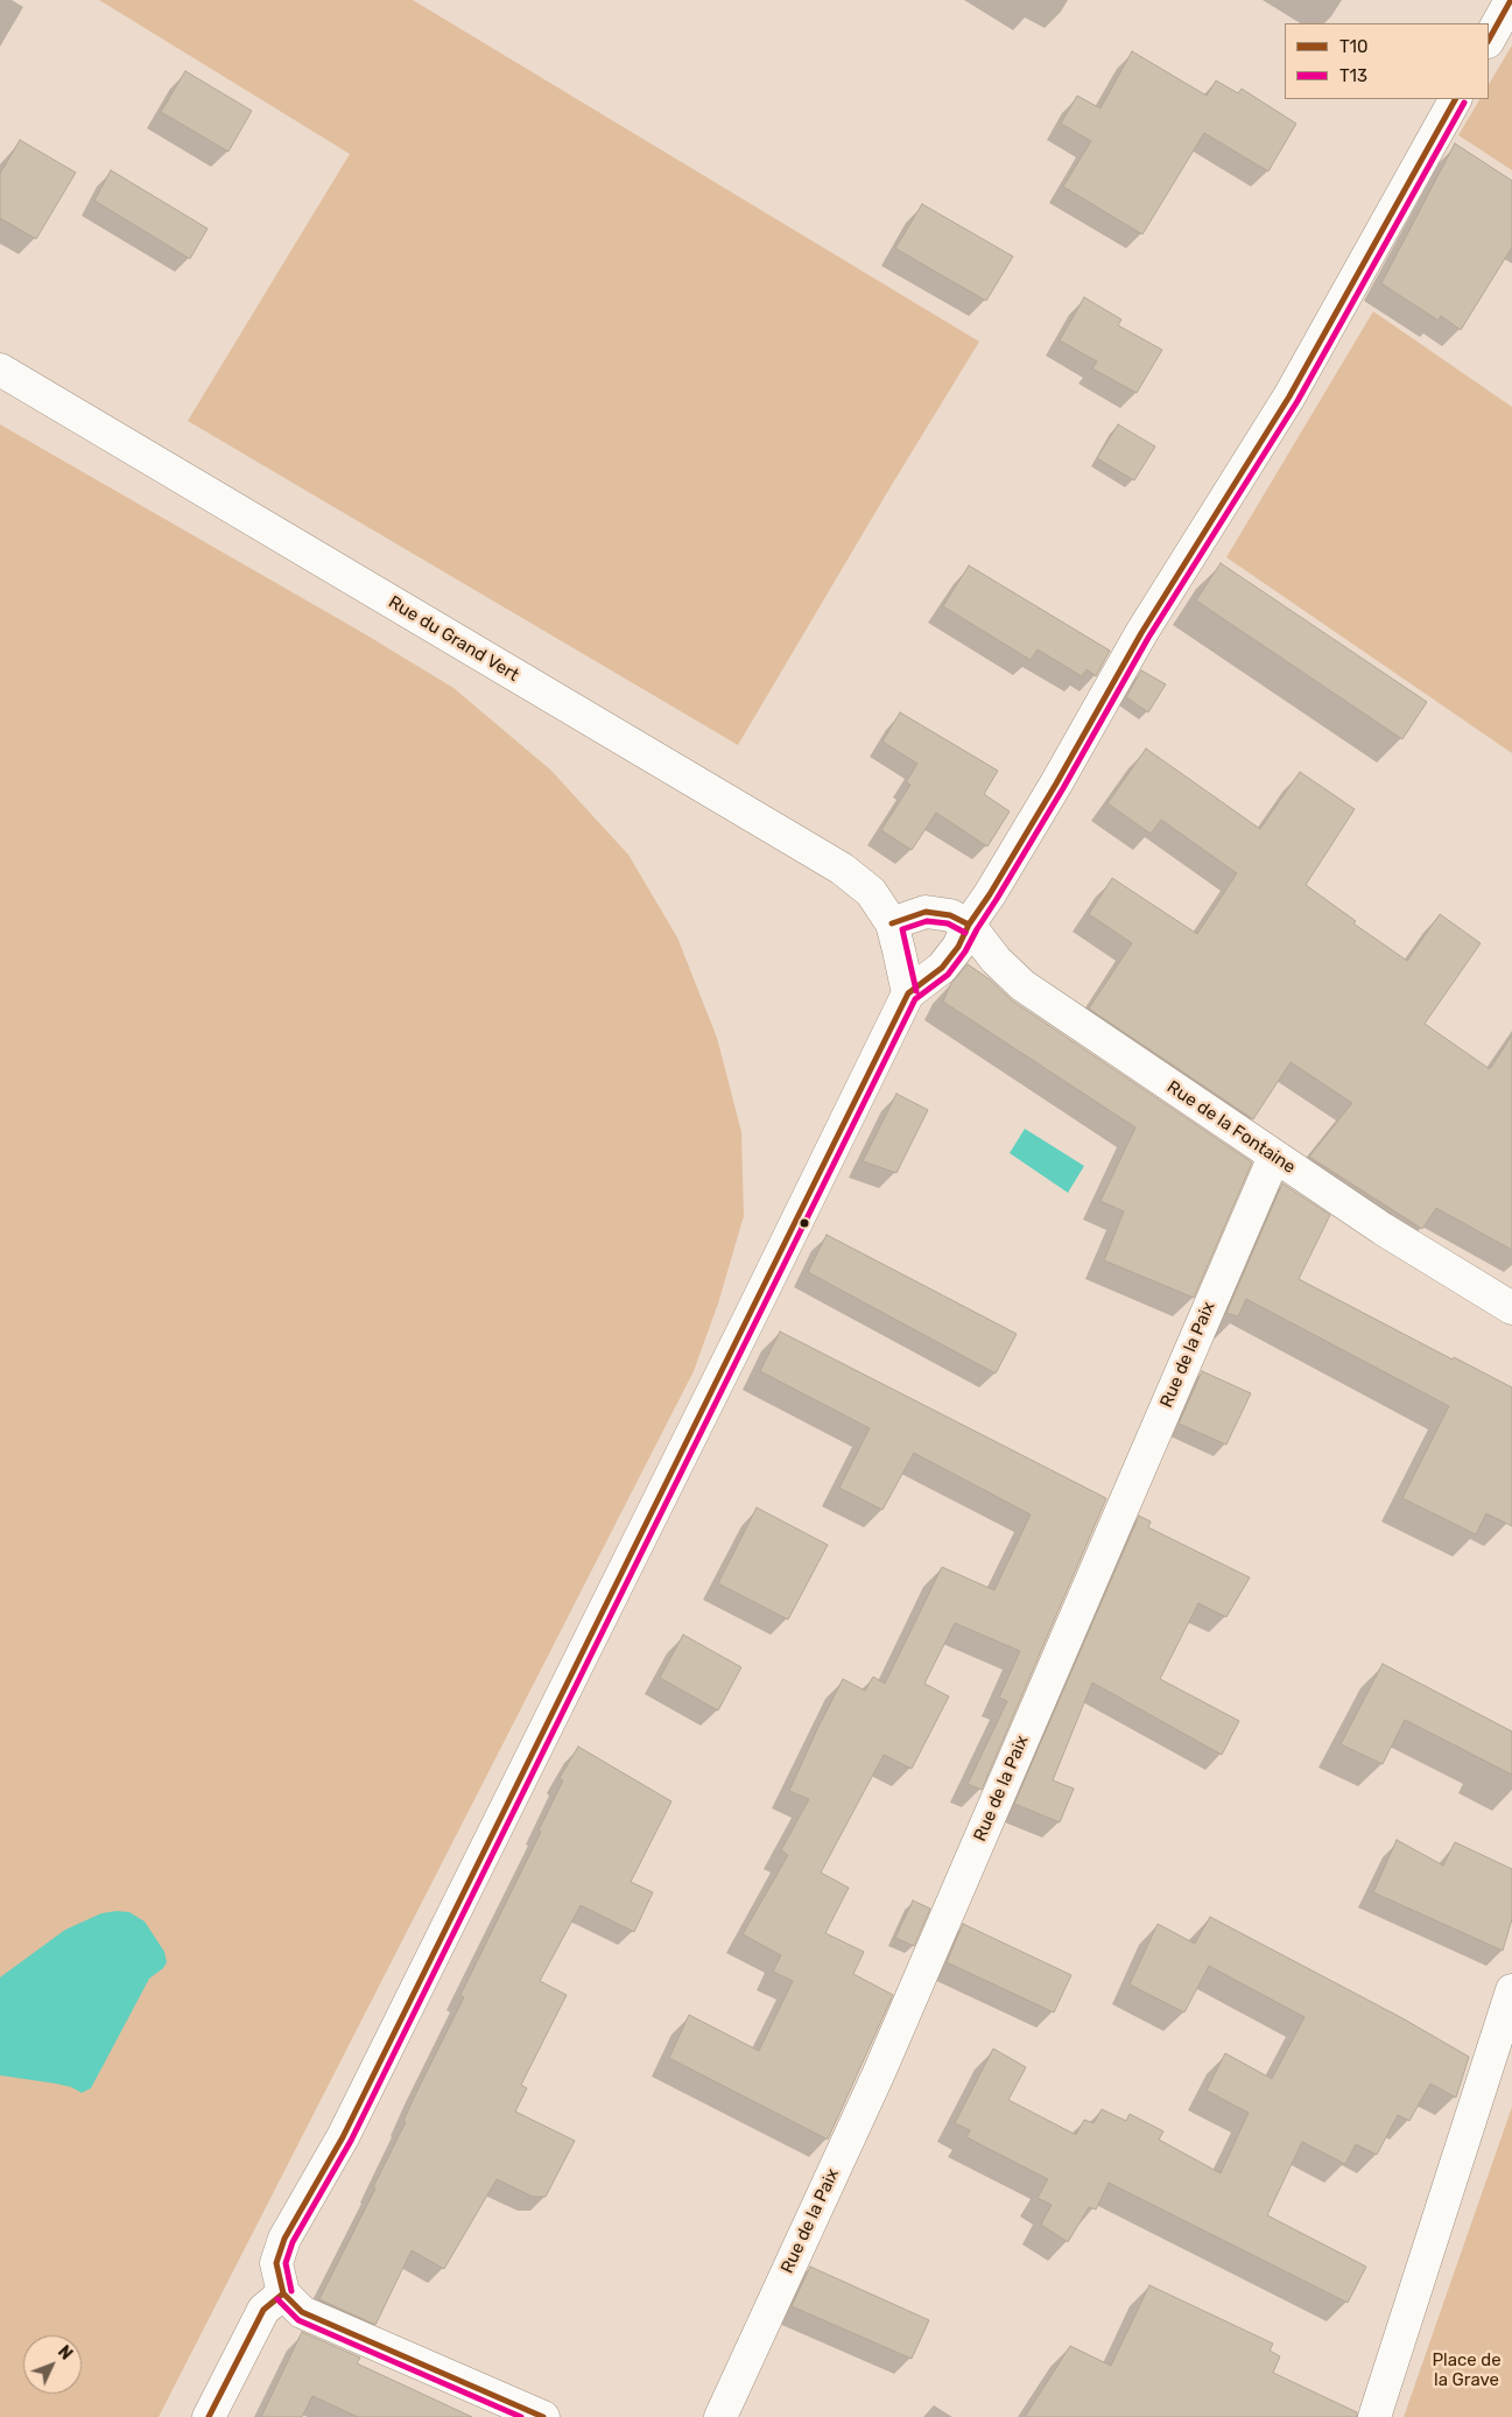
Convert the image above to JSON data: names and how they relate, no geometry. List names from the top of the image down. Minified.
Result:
{"streets":{"street":["Rue du Grand Vert","Rue de la Fontaine","Rue de la Paix"]},"crossings":[["Rue de la Fontaine","Rue de la Paix"]],"parks":["Place de la Grave"],"lines":["transit line T10","transit line T13"],"legend":["T10","T13"],"north":"top right"}
